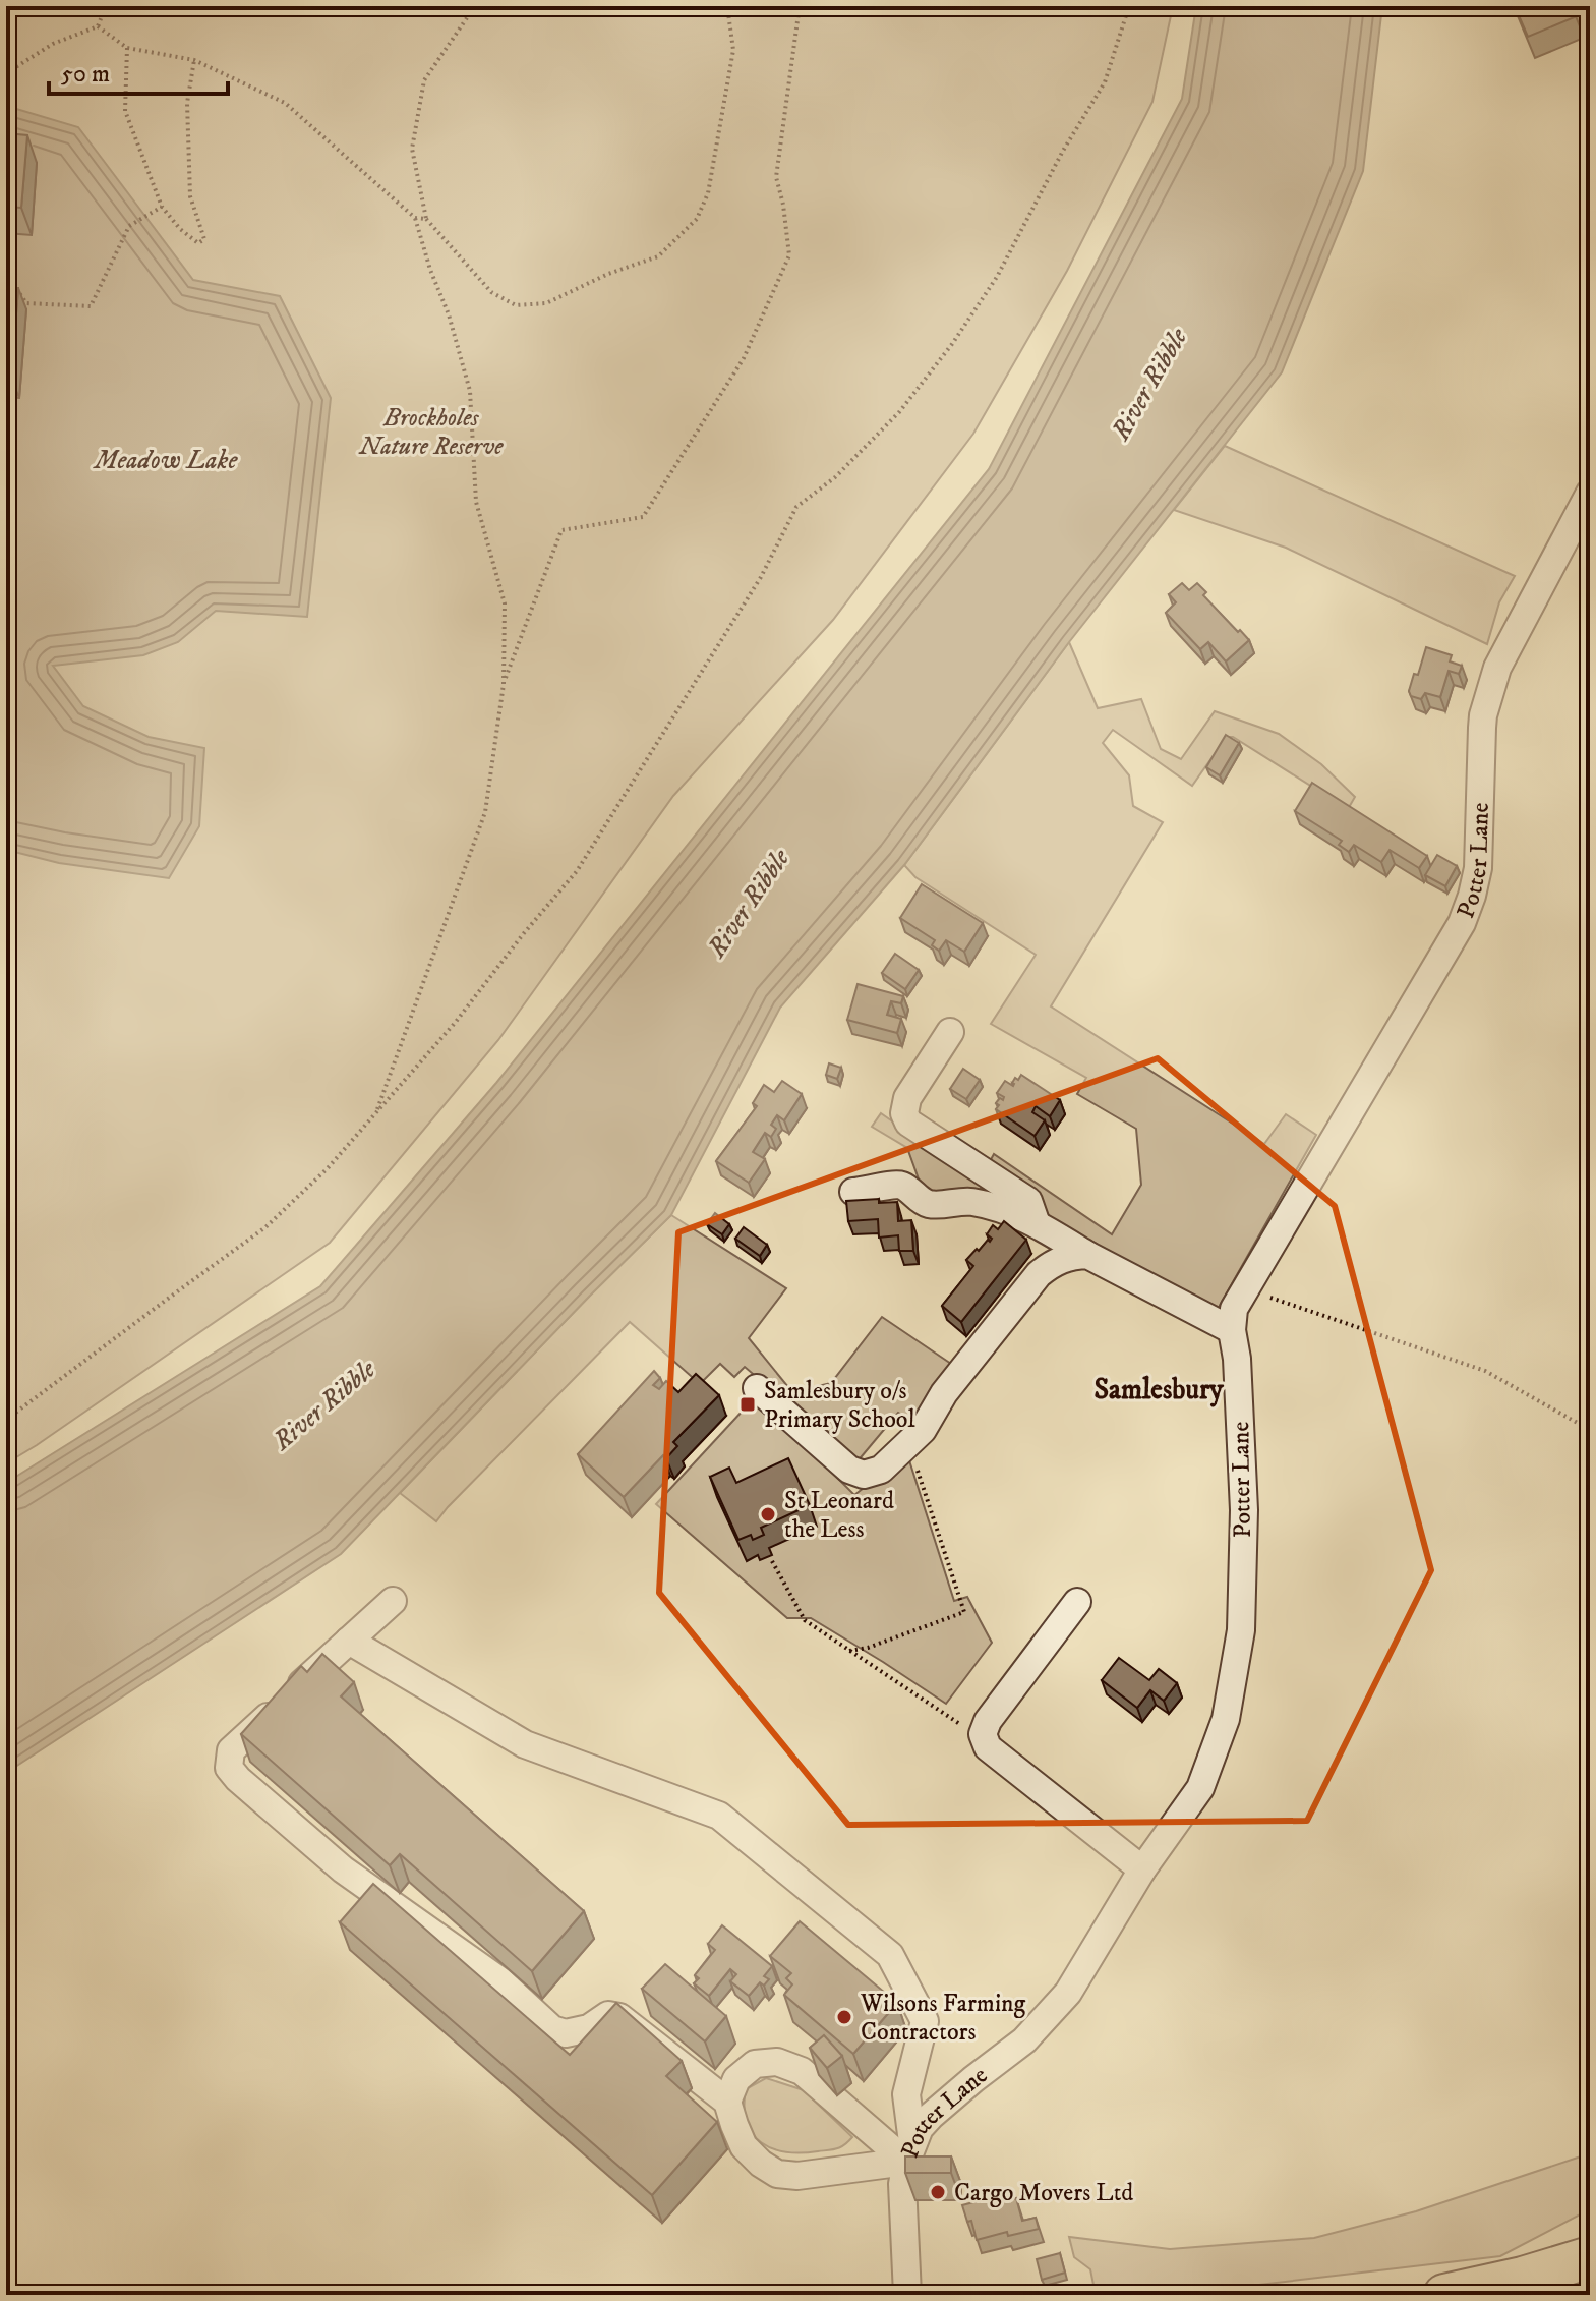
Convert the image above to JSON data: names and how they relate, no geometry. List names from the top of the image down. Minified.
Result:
{"streets":{"street":["Potter Lane"]},"districts":["Samlesbury"],"water":["River Ribble","Meadow Lake"],"parks":["Brockholes Nature Reserve"],"places":{"transit":["Samlesbury o/s Primary School"],"other":["St Leonard the Less","Wilsons Farming Contractors","Cargo Movers Ltd"]},"scale_bar":"50 m"}
